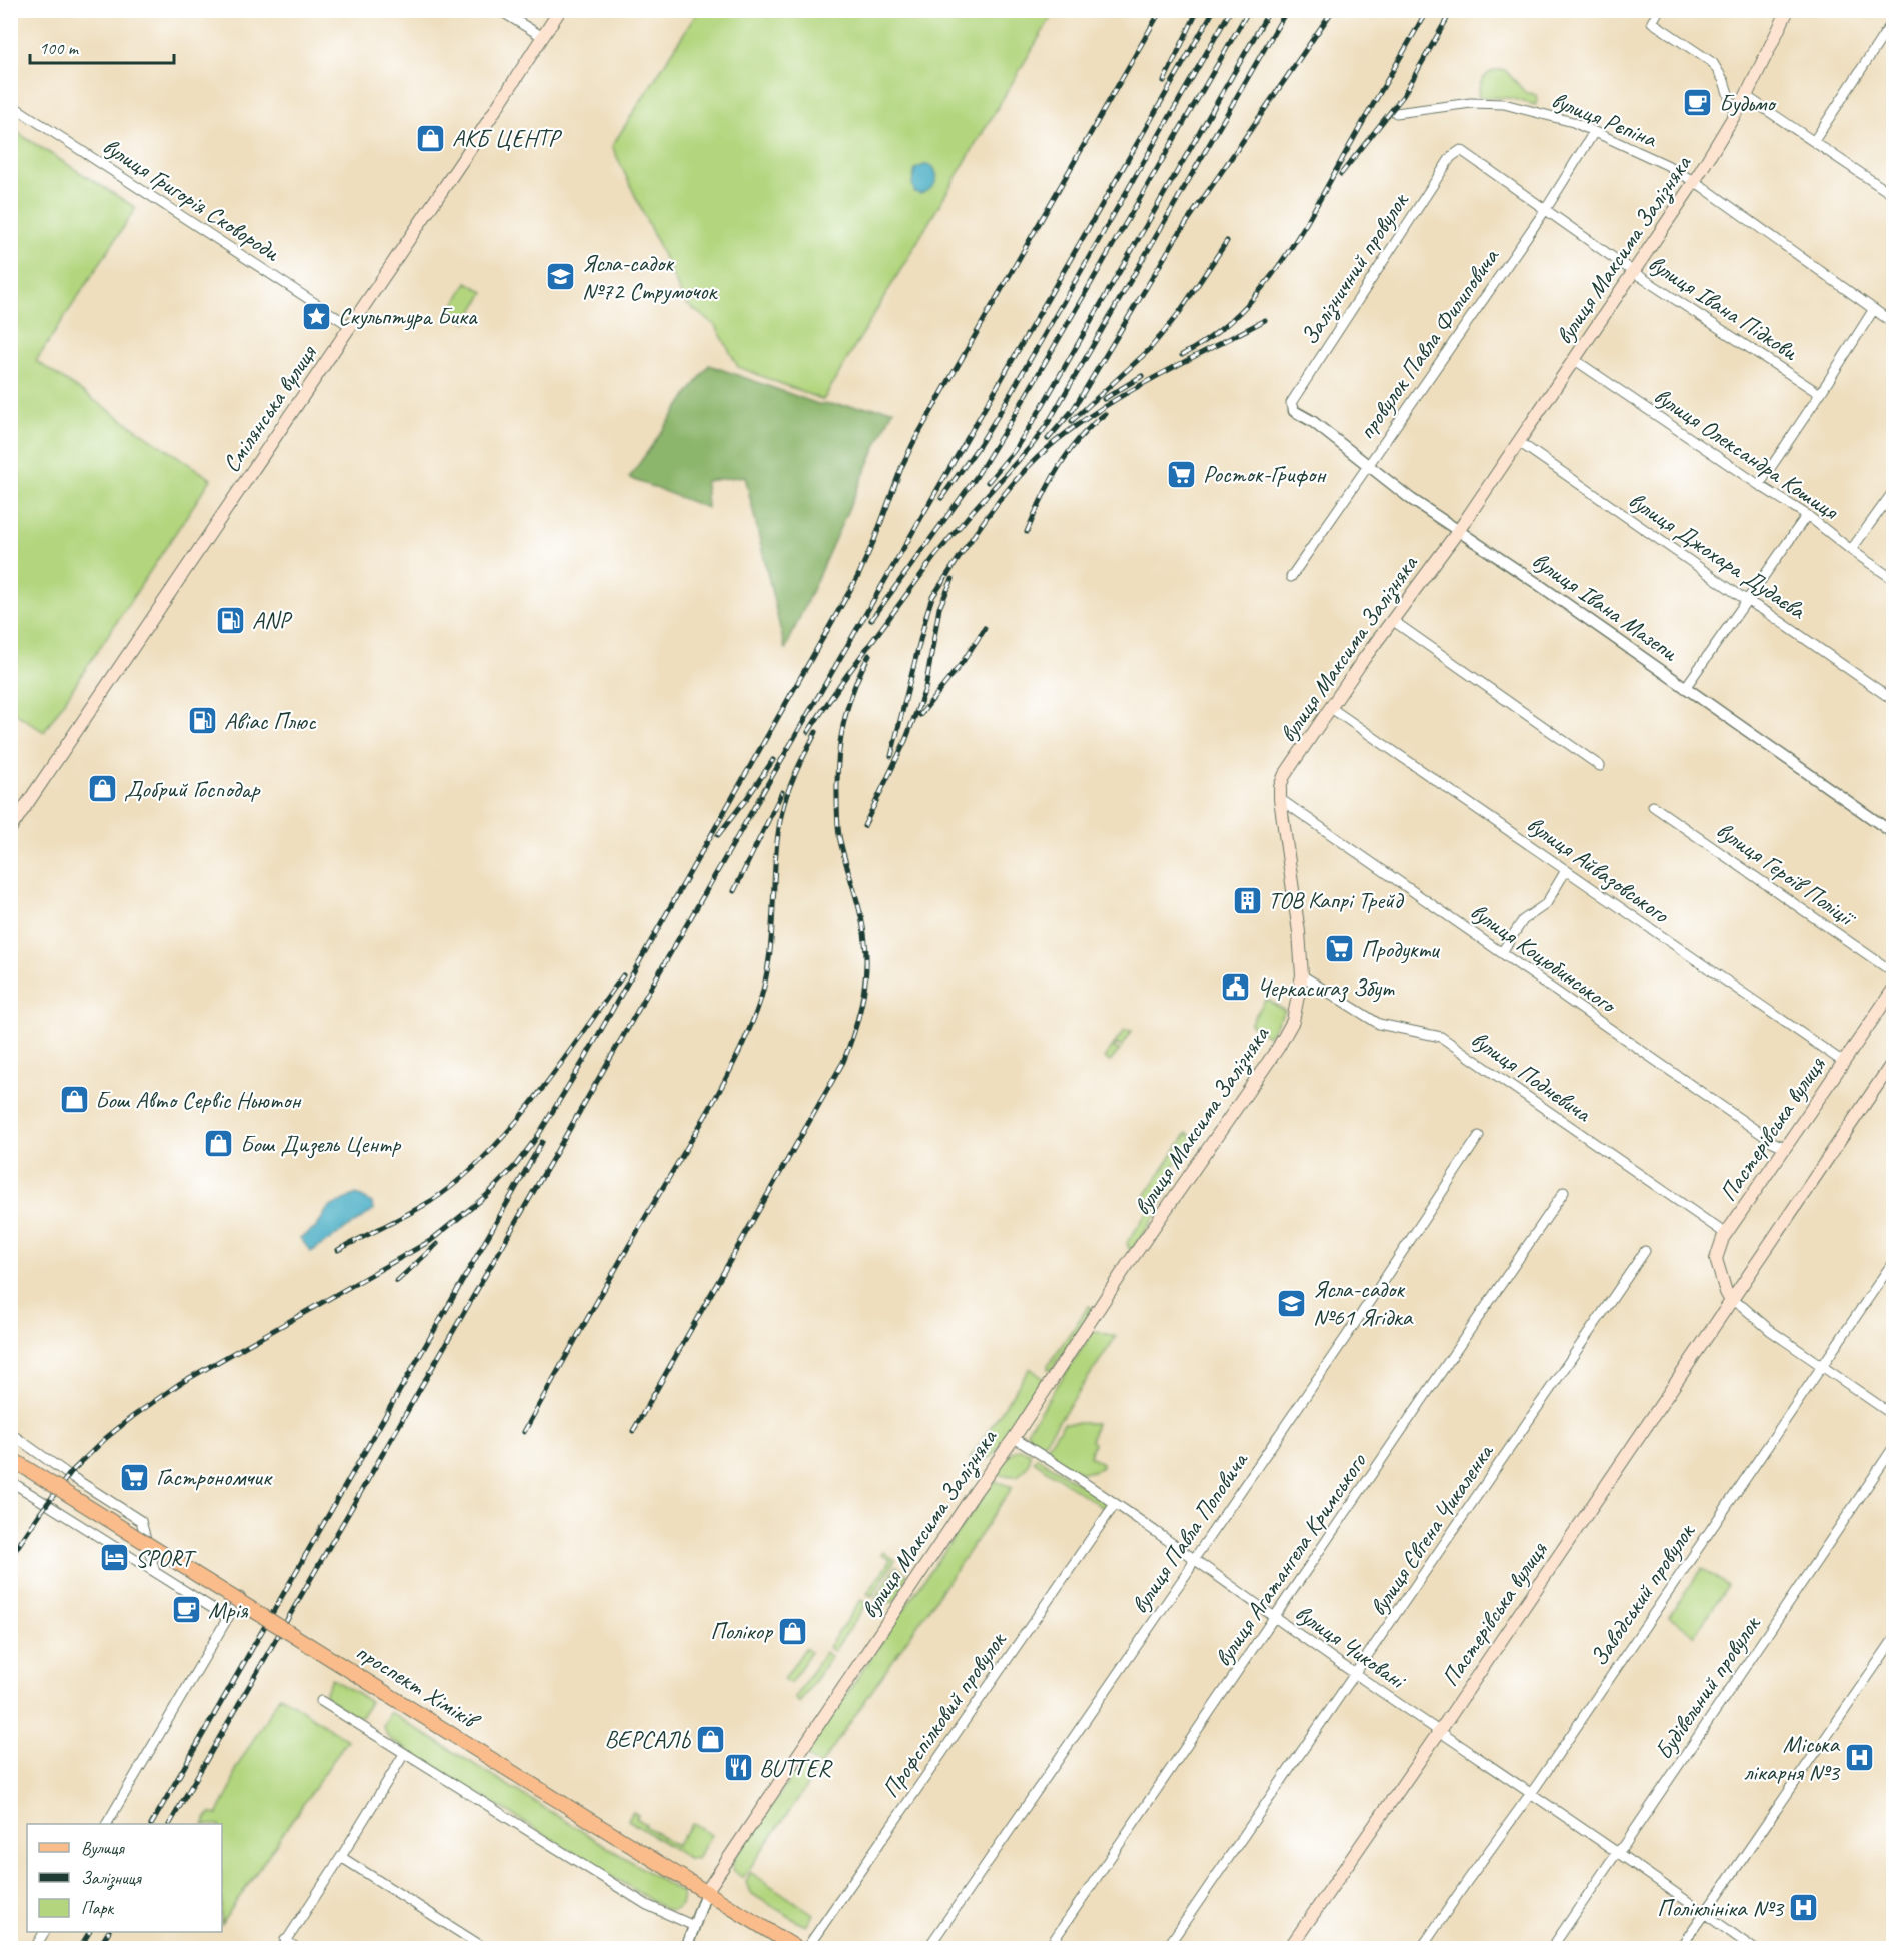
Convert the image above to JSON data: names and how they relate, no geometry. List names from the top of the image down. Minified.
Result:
{"streets":{"main road":["вулиця Максима Залізняка","Смілянська вулиця","Пастерівська вулиця","проспект Хіміків"],"street":["вулиця Рєпіна","вулиця Григорія Сковороди","Залізничний провулок","вулиця Івана Підкови","провулок Павла Филиповича","вулиця Олександра Кошиця","вулиця Джохара Дудаєва","вулиця Івана Мазепи","вулиця Айвазовського","вулиця Героїв Поліції","вулиця Коцюбинського","вулиця Поднєвича","вулиця Євгена Чикаленка","вулиця Павла Поповича","вулиця Агатангела Кримського","Заводський провулок","вулиця Чиковані","Будівельний провулок","Профспілковий провулок"]},"crossings":[["вулиця Рєпіна","вулиця Максима Залізняка"],["вулиця Рєпіна","провулок Павла Филиповича"],["вулиця Григорія Сковороди","Смілянська вулиця"],["вулиця Максима Залізняка","вулиця Івана Підкови"],["вулиця Максима Залізняка","вулиця Олександра Кошиця"],["вулиця Максима Залізняка","вулиця Джохара Дудаєва"],["вулиця Максима Залізняка","вулиця Івана Мазепи"],["вулиця Максима Залізняка","вулиця Айвазовського"],["вулиця Максима Залізняка","вулиця Коцюбинського"],["вулиця Максима Залізняка","вулиця Поднєвича"],["вулиця Максима Залізняка","вулиця Чиковані"],["вулиця Максима Залізняка","проспект Хіміків"],["Залізничний провулок","вулиця Івана Підкови"],["Залізничний провулок","вулиця Івана Мазепи"],["вулиця Івана Підкови","провулок Павла Филиповича"],["провулок Павла Филиповича","вулиця Івана Мазепи"],["вулиця Айвазовського","Пастерівська вулиця"],["вулиця Коцюбинського","Пастерівська вулиця"],["вулиця Поднєвича","Пастерівська вулиця"],["Пастерівська вулиця","вулиця Чиковані"],["вулиця Євгена Чикаленка","вулиця Чиковані"],["вулиця Павла Поповича","вулиця Чиковані"],["вулиця Агатангела Кримського","вулиця Чиковані"],["Заводський провулок","вулиця Чиковані"],["вулиця Чиковані","Будівельний провулок"],["вулиця Чиковані","Профспілковий провулок"]],"places":{"cafe":["Будьмо","Мрія"],"shop":["АКБ ЦЕНТР","Добрий Господар","Бош Авто Сервіс Ньютон","Бош Дизель Центр","Полікор","ВЕРСАЛЬ"],"school or university":["Ясла-садок №72 Струмочок","Ясла-садок №61 Ягідка"],"place":["Cкульптура Бика"],"supermarket":["Росток-Грифон","Продукти","Гастрономчик"],"fuel station":["ANP","Авіас Плюс"],"building":["ТОВ Капрі Трейд"],"public building":["Черкасигаз Збут"],"hotel":["SPORT"],"hospital":["Міська лікарня №3","Поліклініка №3"],"restaurant":["BUTTER"]},"legend":["Вулиця","Залізниця","Парк"],"scale_bar":"100 m"}
